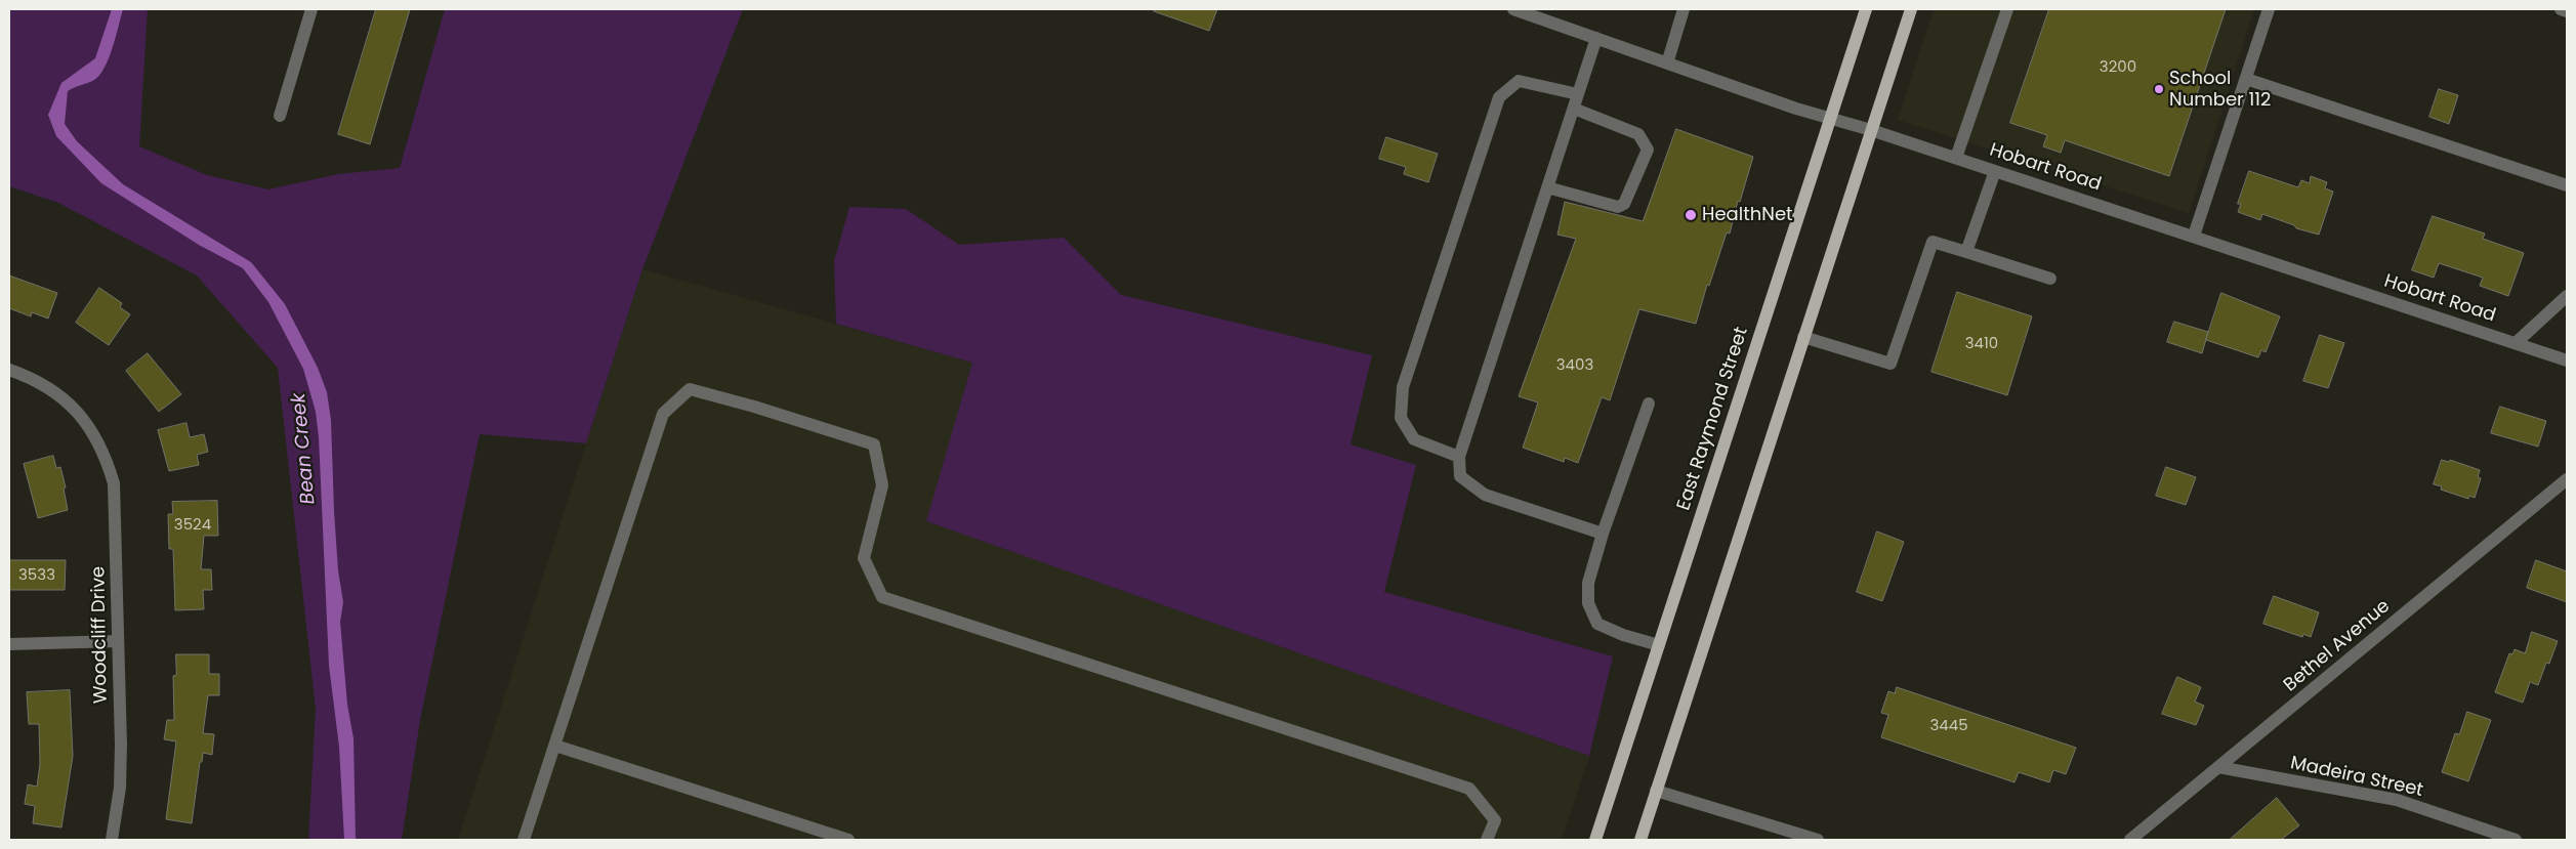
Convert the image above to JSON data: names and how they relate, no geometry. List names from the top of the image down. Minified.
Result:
{"streets":{"main road":["East Raymond Street"],"street":["Hobart Road","Woodcliff Drive","Bethel Avenue","Madeira Street"]},"crossings":[["Hobart Road","East Raymond Street"],["Bethel Avenue","Madeira Street"]],"water":["Bean Creek"],"places":["School Number 112","HealthNet"],"house_numbers":["3200","3410","3403","3524","3533","3445"]}
